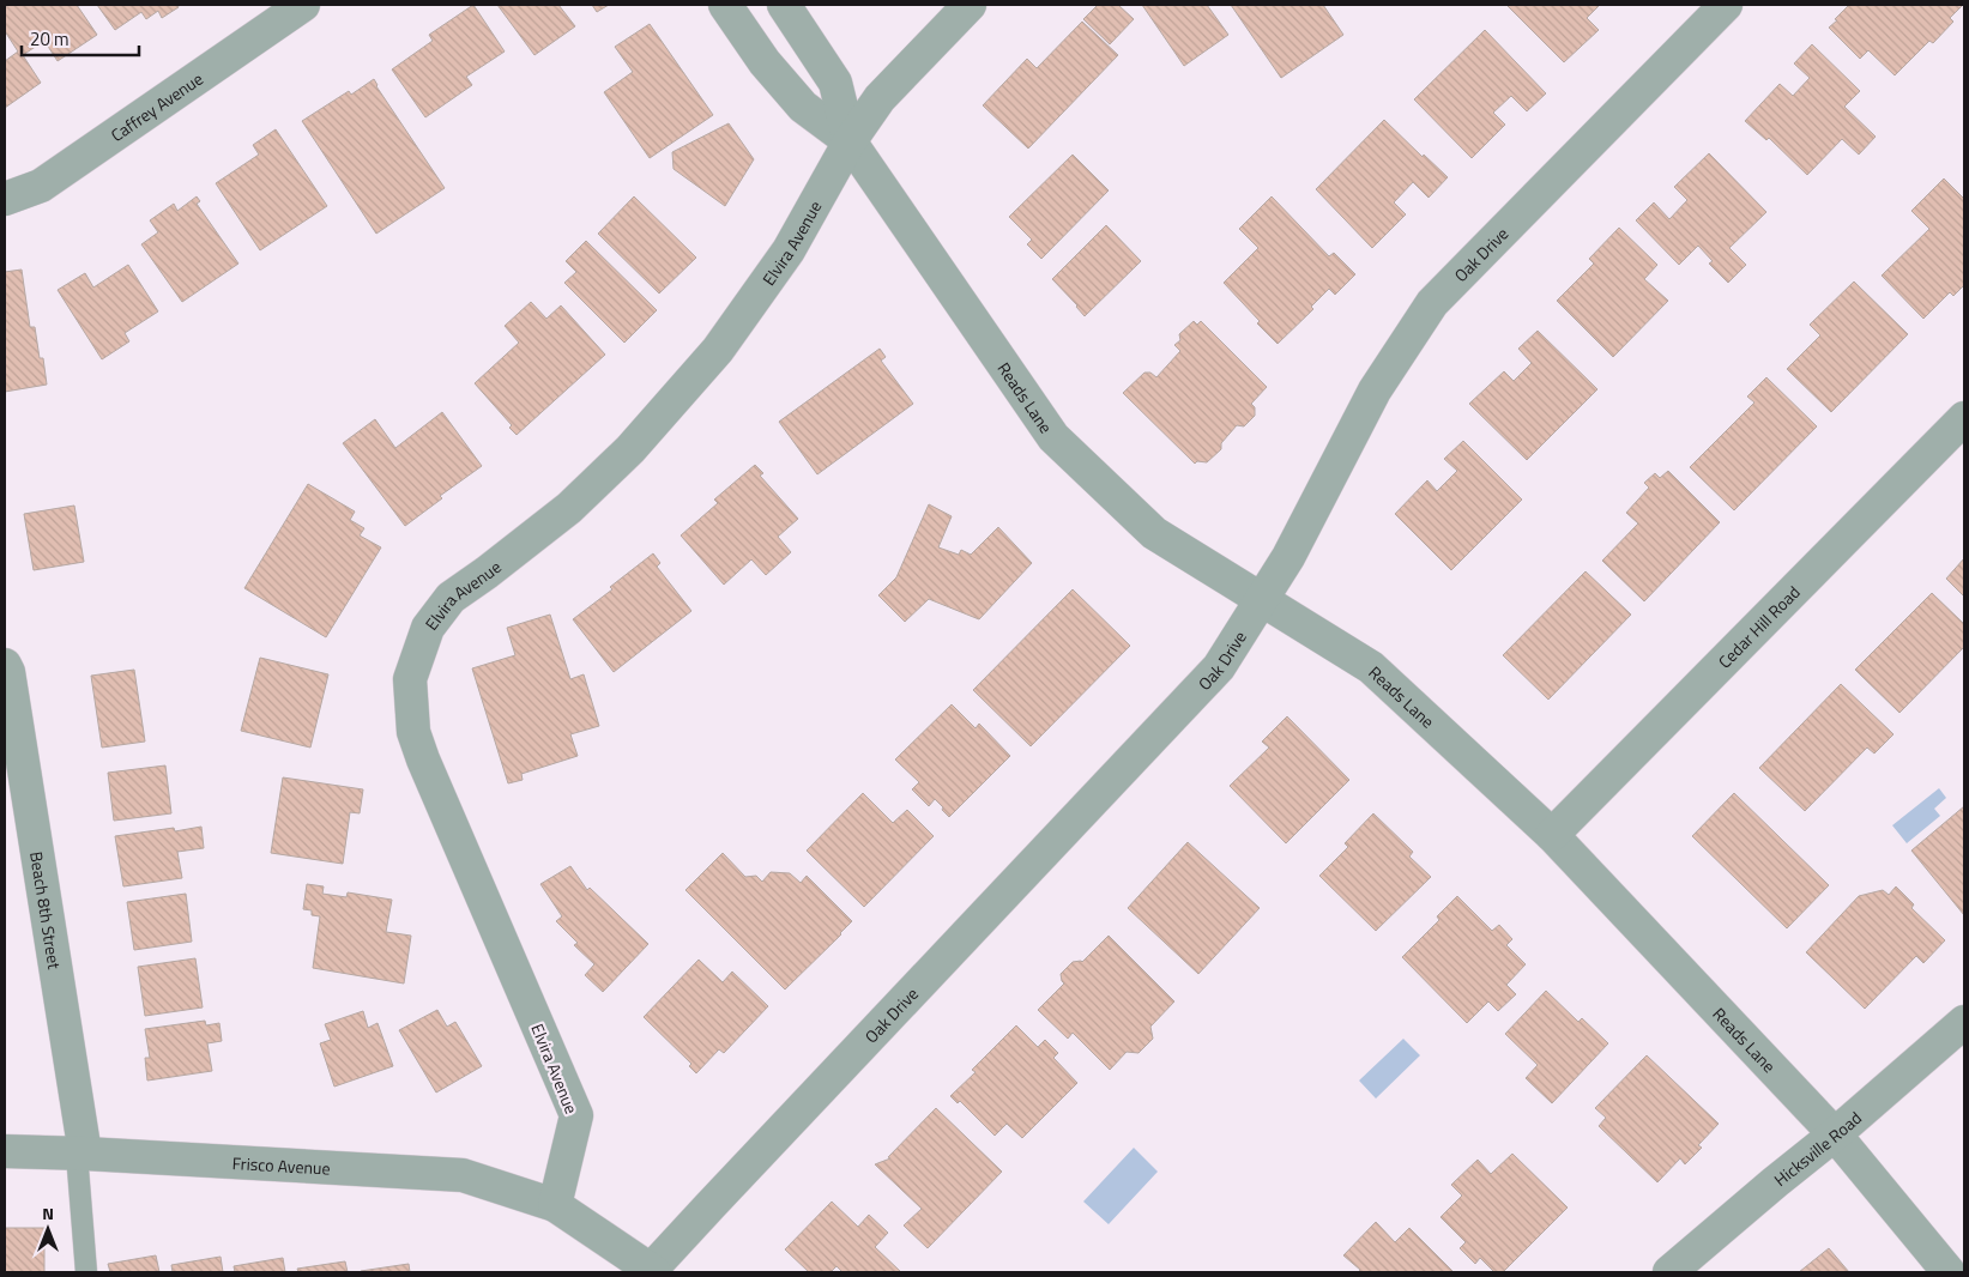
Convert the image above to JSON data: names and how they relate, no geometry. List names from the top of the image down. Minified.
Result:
{"streets":{"street":["Caffrey Avenue","Elvira Avenue","Oak Drive","Reads Lane","Cedar Hill Road","Beach 8th Street","Hicksville Road","Frisco Avenue"]},"crossings":[["Elvira Avenue","Reads Lane"],["Elvira Avenue","Frisco Avenue"],["Oak Drive","Reads Lane"],["Reads Lane","Cedar Hill Road"],["Reads Lane","Hicksville Road"],["Beach 8th Street","Frisco Avenue"]],"scale_bar":"20 m","north":"top"}
